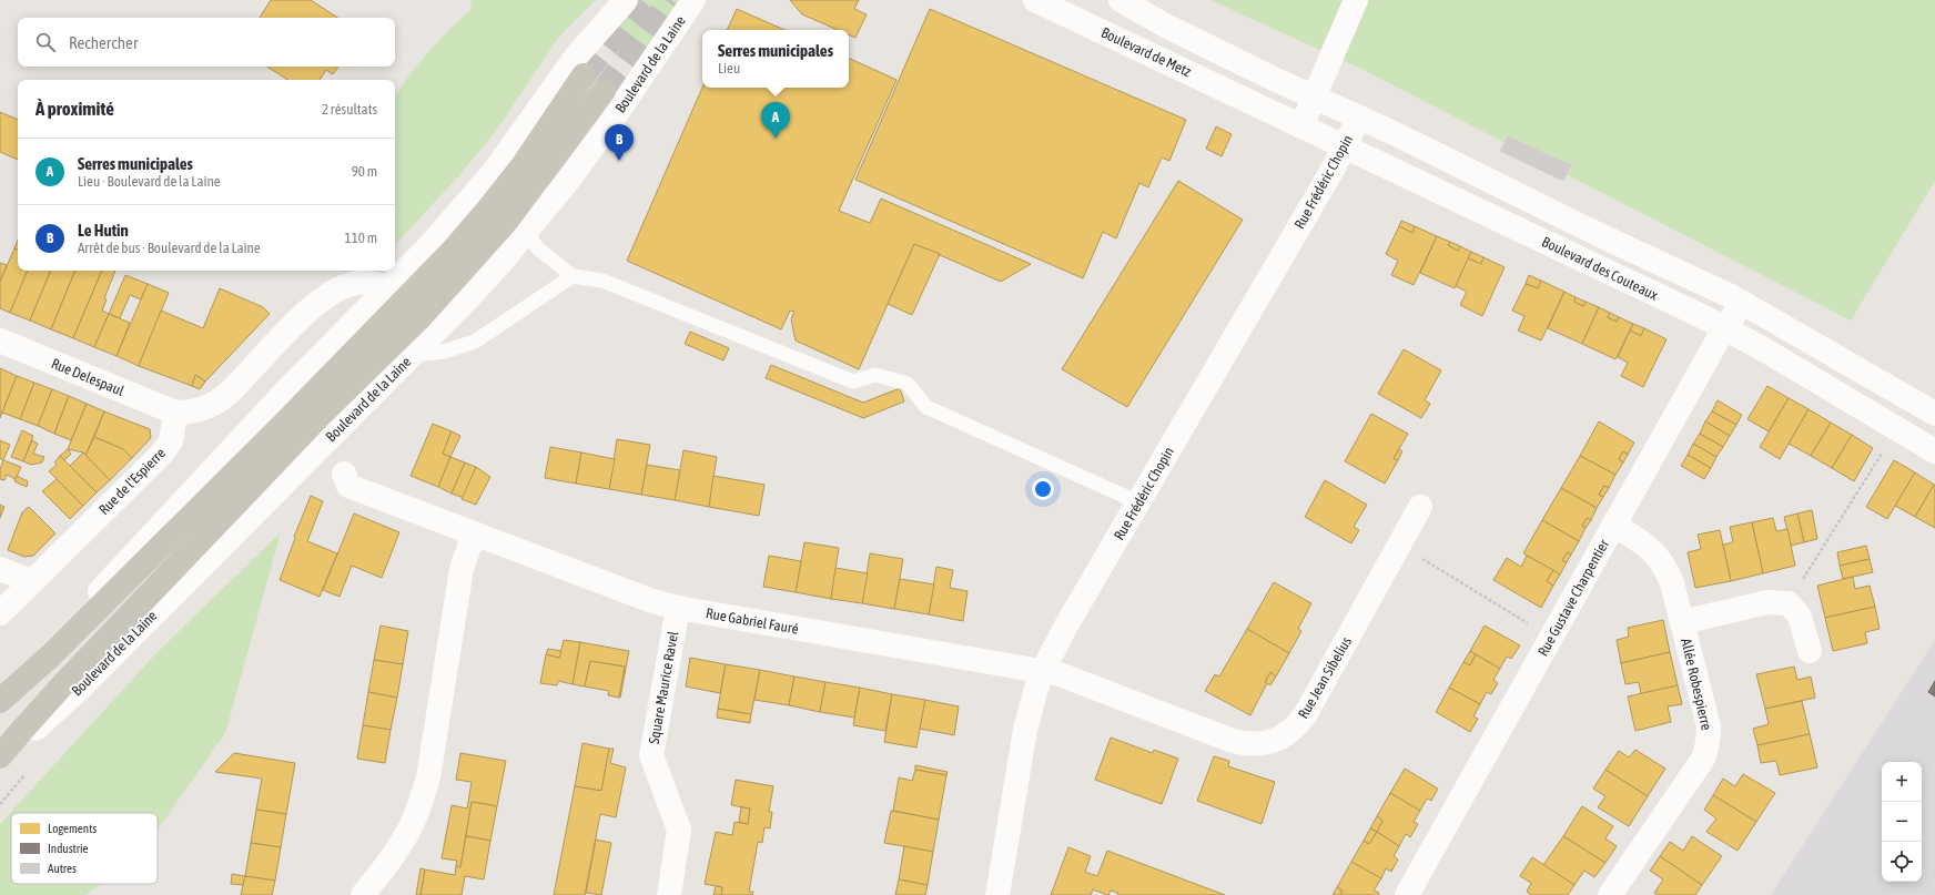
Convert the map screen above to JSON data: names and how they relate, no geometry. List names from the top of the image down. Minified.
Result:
{"streets":{"street":["Boulevard de Metz","Boulevard de la Laine","Rue Frédéric Chopin","Boulevard des Couteaux","Rue Delespaul","Rue de l'Espierre","Rue Gustave Charpentier","Rue Gabriel Fauré","Rue Jean Sibelius","Allée Robespierre","Square Maurice Ravel"]},"crossings":[["Boulevard de Metz","Boulevard des Couteaux"],["Rue Frédéric Chopin","Boulevard des Couteaux"],["Rue Frédéric Chopin","Rue Gabriel Fauré"],["Rue Frédéric Chopin","Rue Jean Sibelius"],["Boulevard des Couteaux","Rue Gustave Charpentier"],["Rue Delespaul","Rue de l'Espierre"],["Rue Gustave Charpentier","Allée Robespierre"],["Rue Gabriel Fauré","Rue Jean Sibelius"],["Rue Gabriel Fauré","Square Maurice Ravel"]],"legend":["Logements","Industrie","Autres"],"page":{"search":"Rechercher","popup":["Serres municipales","Lieu"],"heading":["À proximité","2 résultats"],"pins":["A","B"],"list":[{"mark":"A","name":"Serres municipales","note":"Lieu · Boulevard de la Laine","value":"90 m"},{"mark":"B","name":"Le Hutin","note":"Arrêt de bus · Boulevard de la Laine","value":"110 m"}],"map_buttons":["+","−"]}}
